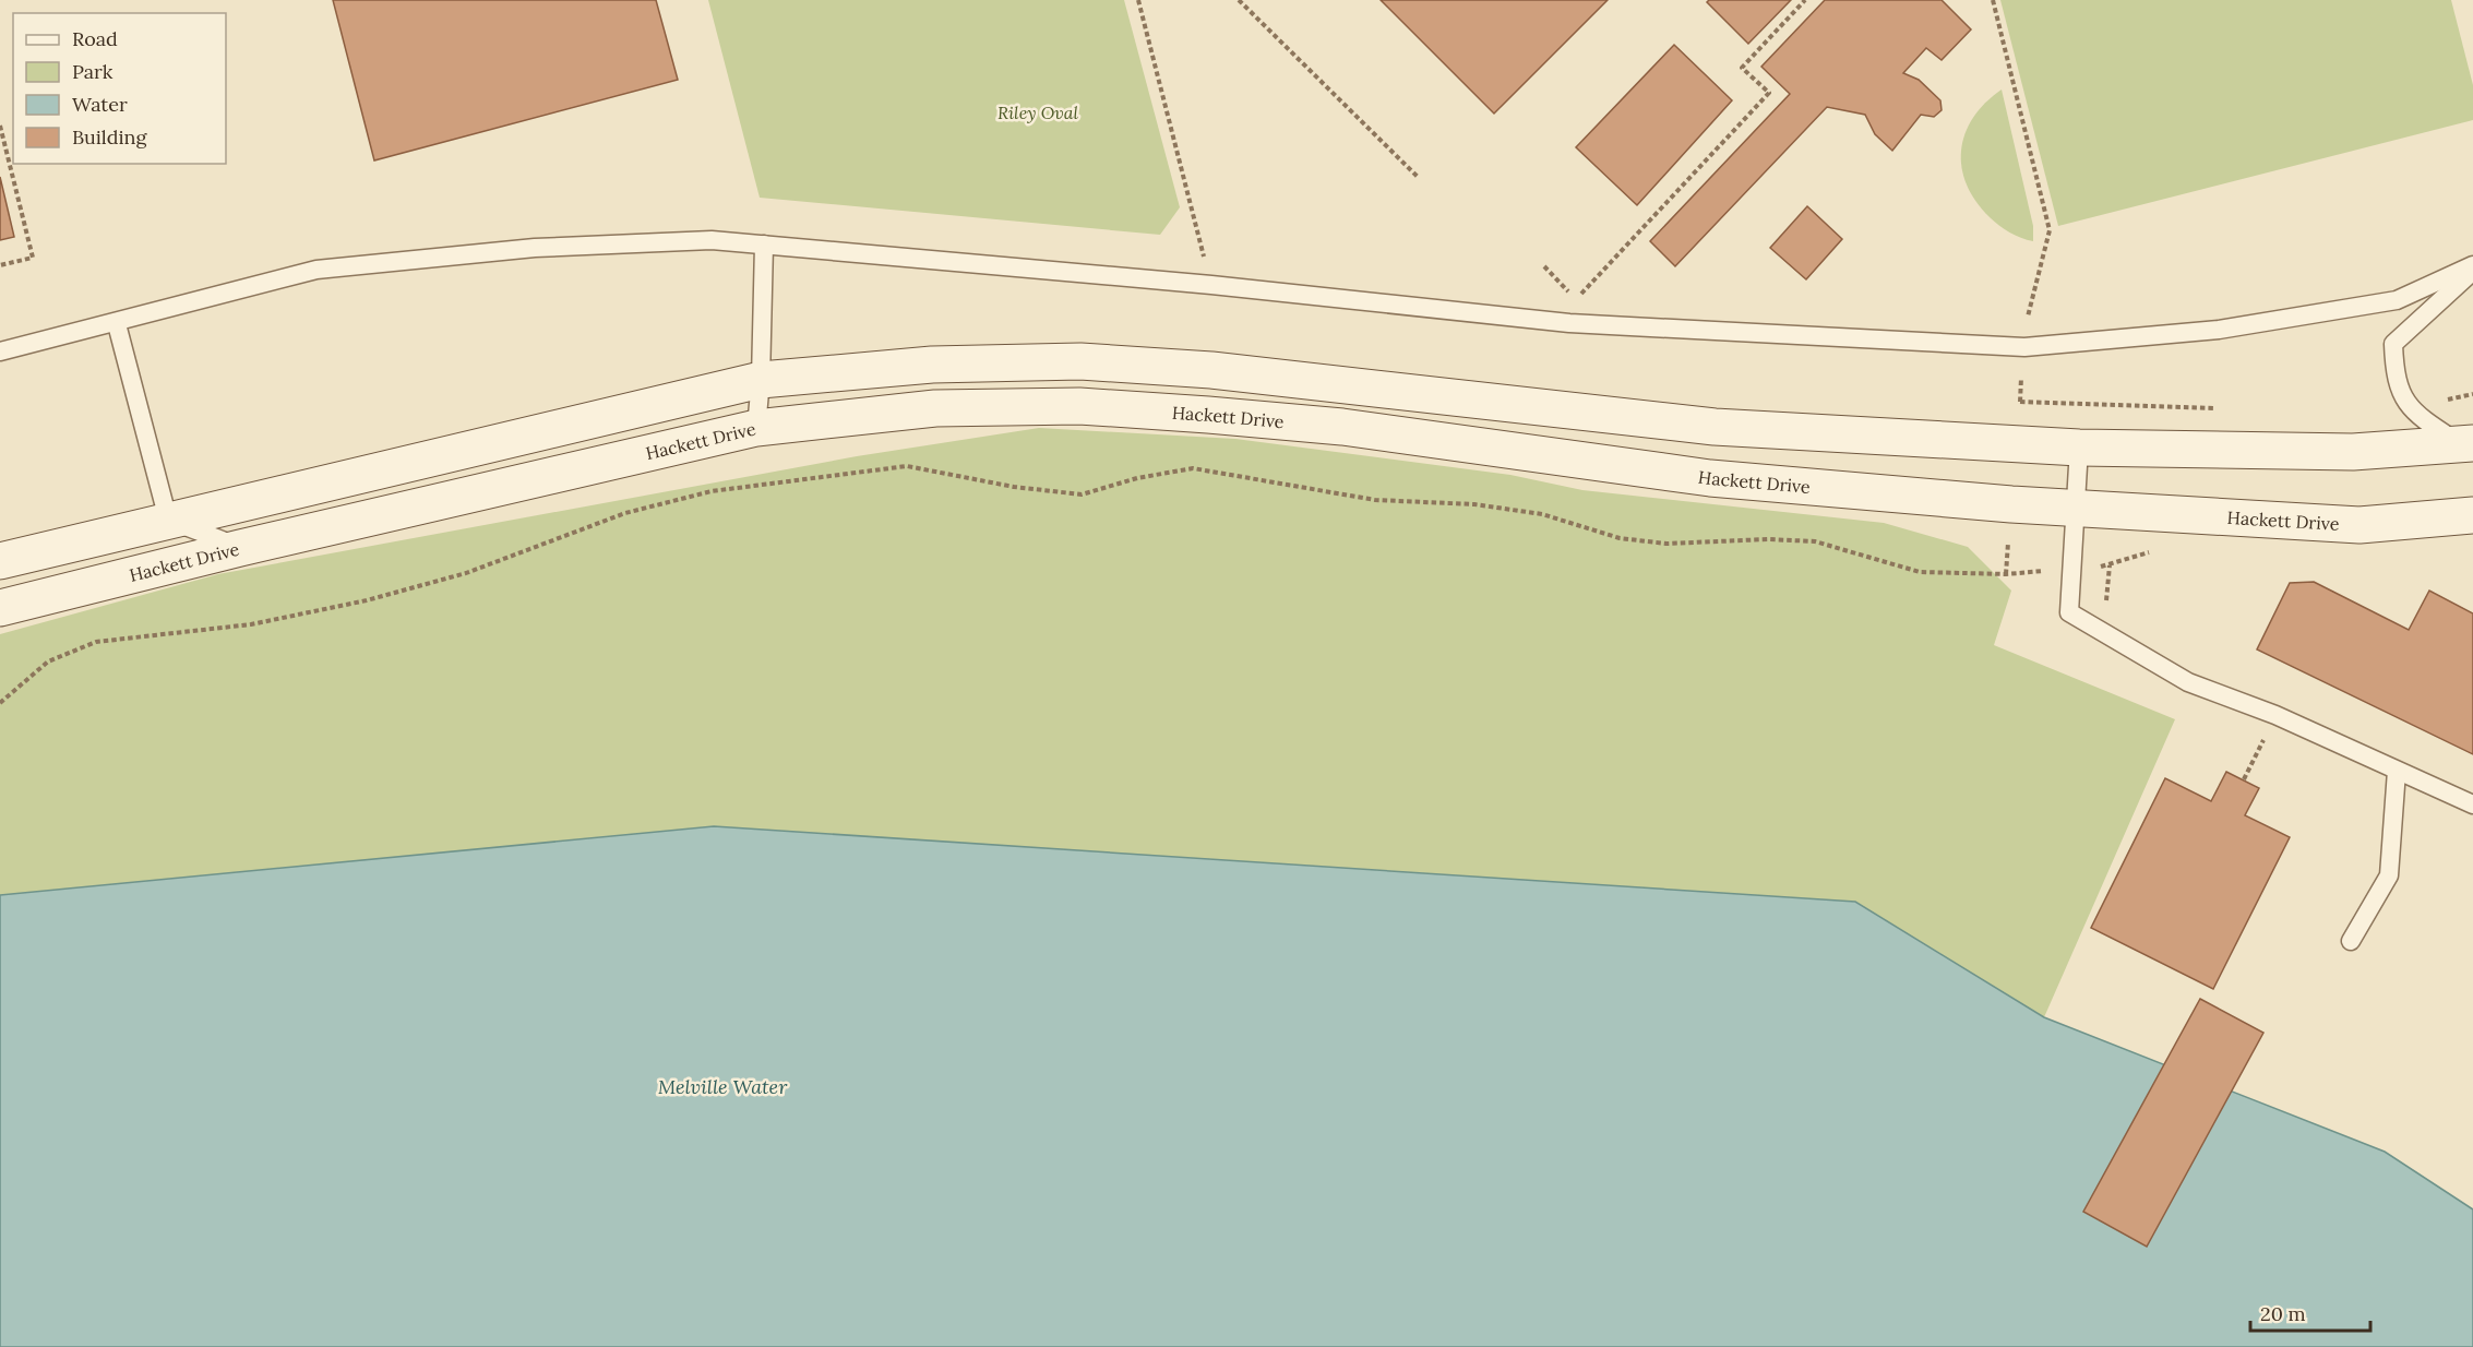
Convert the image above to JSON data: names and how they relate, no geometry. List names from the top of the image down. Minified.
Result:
{"streets":{"main road":["Hackett Drive"]},"water":["Melville Water"],"parks":["Riley Oval"],"legend":["Road","Park","Water","Building"],"scale_bar":"20 m"}
